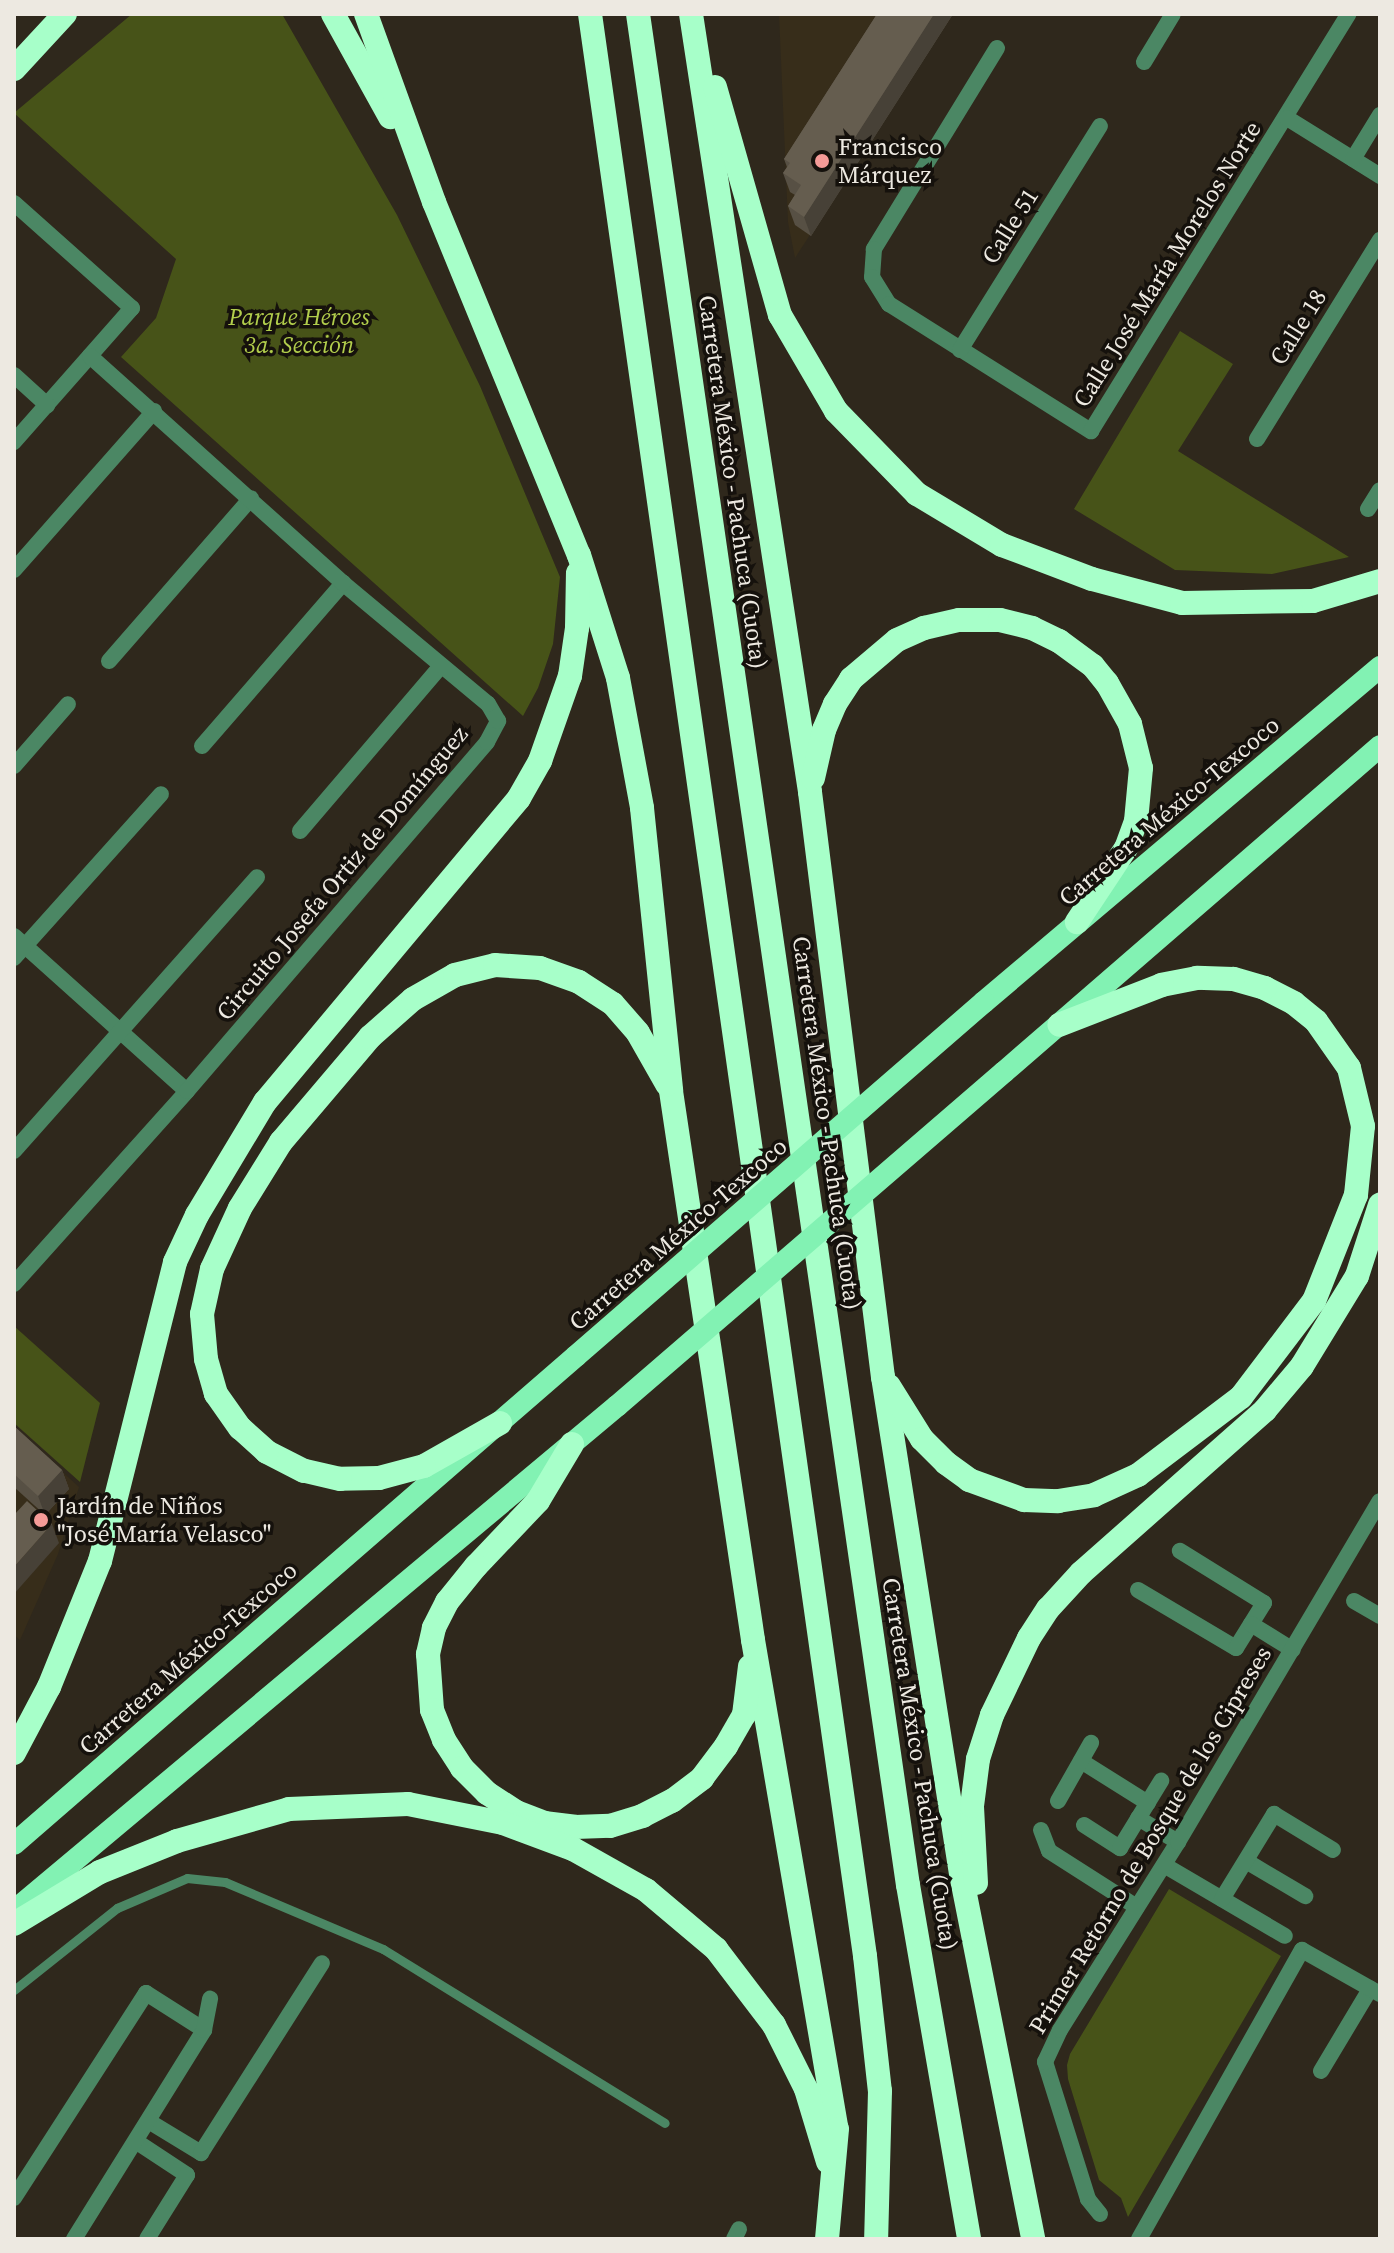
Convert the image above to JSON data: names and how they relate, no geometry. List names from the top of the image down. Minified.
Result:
{"streets":{"highway":["Carretera México - Pachuca (Cuota)","Carretera México-Texcoco"],"street":["Calle 51","Calle José María Morelos Norte","Calle 18","Circuito Josefa Ortiz de Domínguez","Primer Retorno de Bosque de los Cipreses"]},"crossings":[["Calle 51","Calle José María Morelos Norte"]],"parks":["Parque Héroes 3a. Sección"],"places":["Francisco Márquez","Jardín de Niños \"José María Velasco\""]}
